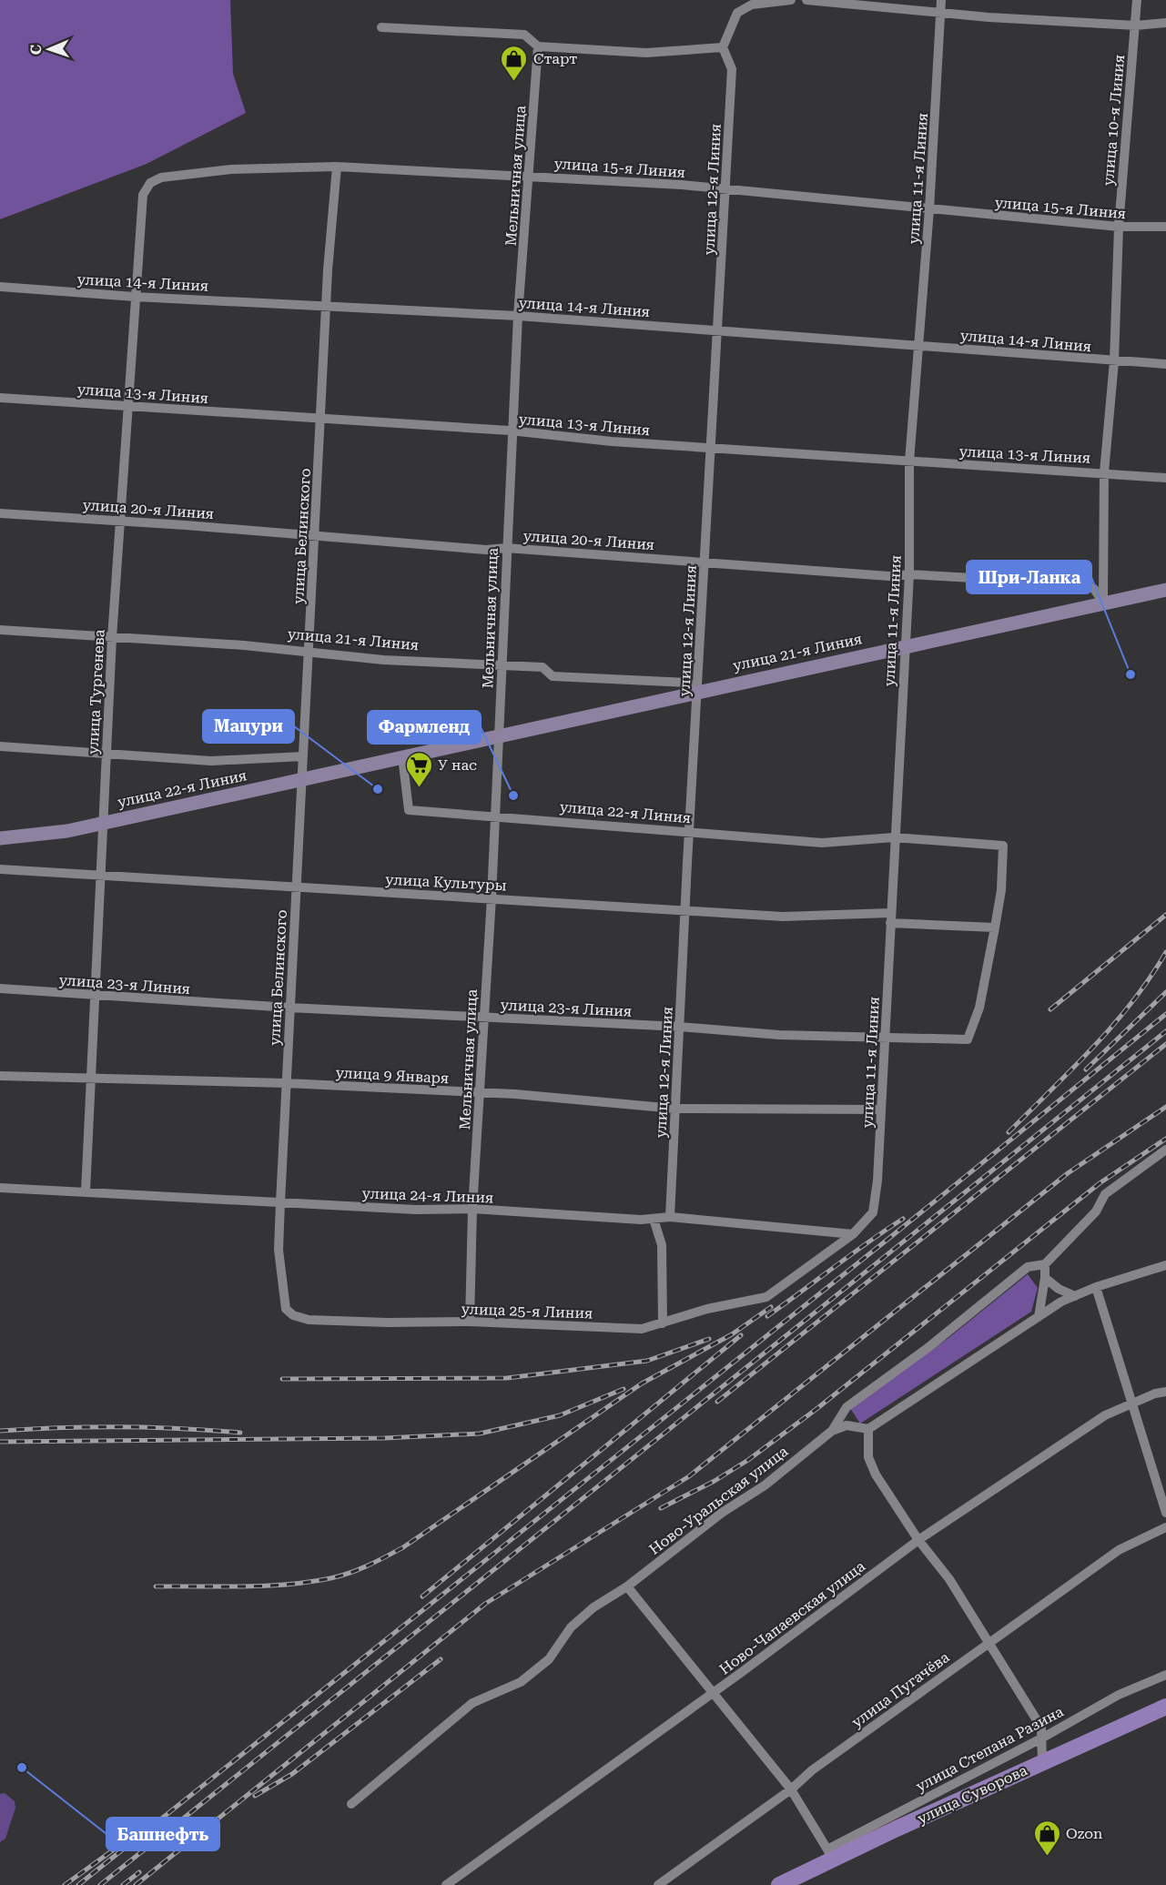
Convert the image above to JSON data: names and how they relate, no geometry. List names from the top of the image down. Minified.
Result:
{"streets":{"main road":["улица 21-я Линия","улица 22-я Линия","улица Суворова"],"street":["улица 10-я Линия","улица 15-я Линия","Мельничная улица","улица 11-я Линия","улица 12-я Линия","улица 14-я Линия","улица 13-я Линия","улица 20-я Линия","улица Белинского","улица Тургенева","улица Культуры","улица 23-я Линия","улица 9 Января","улица 24-я Линия","улица 25-я Линия","Ново-Уральская улица","Ново-Чапаевская улица","улица Пугачёва","улица Степана Разина"]},"crossings":[["улица 10-я Линия","улица 15-я Линия"],["улица 10-я Линия","улица 14-я Линия"],["улица 10-я Линия","улица 13-я Линия"],["улица 10-я Линия","улица 20-я Линия"],["улица 10-я Линия","улица 21-я Линия"],["улица 15-я Линия","Мельничная улица"],["улица 15-я Линия","улица 11-я Линия"],["улица 15-я Линия","улица 12-я Линия"],["улица 15-я Линия","улица Белинского"],["улица 15-я Линия","улица Тургенева"],["Мельничная улица","улица 14-я Линия"],["Мельничная улица","улица 13-я Линия"],["Мельничная улица","улица 20-я Линия"],["Мельничная улица","улица 21-я Линия"],["Мельничная улица","улица 22-я Линия"],["Мельничная улица","улица Культуры"],["Мельничная улица","улица 23-я Линия"],["Мельничная улица","улица 9 Января"],["Мельничная улица","улица 24-я Линия"],["Мельничная улица","улица 25-я Линия"],["улица 11-я Линия","улица 14-я Линия"],["улица 11-я Линия","улица 13-я Линия"],["улица 11-я Линия","улица 20-я Линия"],["улица 11-я Линия","улица 21-я Линия"],["улица 11-я Линия","улица 22-я Линия"],["улица 11-я Линия","улица Культуры"],["улица 11-я Линия","улица 23-я Линия"],["улица 11-я Линия","улица 9 Января"],["улица 11-я Линия","улица 24-я Линия"],["улица 11-я Линия","улица 25-я Линия"],["улица 12-я Линия","улица 14-я Линия"],["улица 12-я Линия","улица 13-я Линия"],["улица 12-я Линия","улица 20-я Линия"],["улица 12-я Линия","улица 21-я Линия"],["улица 12-я Линия","улица 22-я Линия"],["улица 12-я Линия","улица Культуры"],["улица 12-я Линия","улица 23-я Линия"],["улица 12-я Линия","улица 9 Января"],["улица 12-я Линия","улица 24-я Линия"],["улица 14-я Линия","улица Белинского"],["улица 14-я Линия","улица Тургенева"],["улица 13-я Линия","улица Белинского"],["улица 13-я Линия","улица Тургенева"],["улица 20-я Линия","улица Белинского"],["улица 20-я Линия","улица 21-я Линия"],["улица 20-я Линия","улица Тургенева"],["улица Белинского","улица 21-я Линия"],["улица Белинского","улица 22-я Линия"],["улица Белинского","улица Культуры"],["улица Белинского","улица 23-я Линия"],["улица Белинского","улица 9 Января"],["улица Белинского","улица 24-я Линия"],["улица Белинского","улица 25-я Линия"],["улица 21-я Линия","улица Тургенева"],["улица 21-я Линия","улица 22-я Линия"],["улица Тургенева","улица 22-я Линия"],["улица Тургенева","улица Культуры"],["улица Тургенева","улица 23-я Линия"],["улица Тургенева","улица 9 Января"],["улица Тургенева","улица 24-я Линия"],["улица 22-я Линия","улица Культуры"],["улица 22-я Линия","улица 23-я Линия"],["улица Культуры","улица 23-я Линия"],["улица 24-я Линия","улица 25-я Линия"],["улица Степана Разина","улица Суворова"]],"places":{"shop":["Cтарт","Ozon"],"other":["Шри-Ланка","Мацури","Фармленд","Башнефть"],"supermarket":["У нас"]},"north":"left"}
